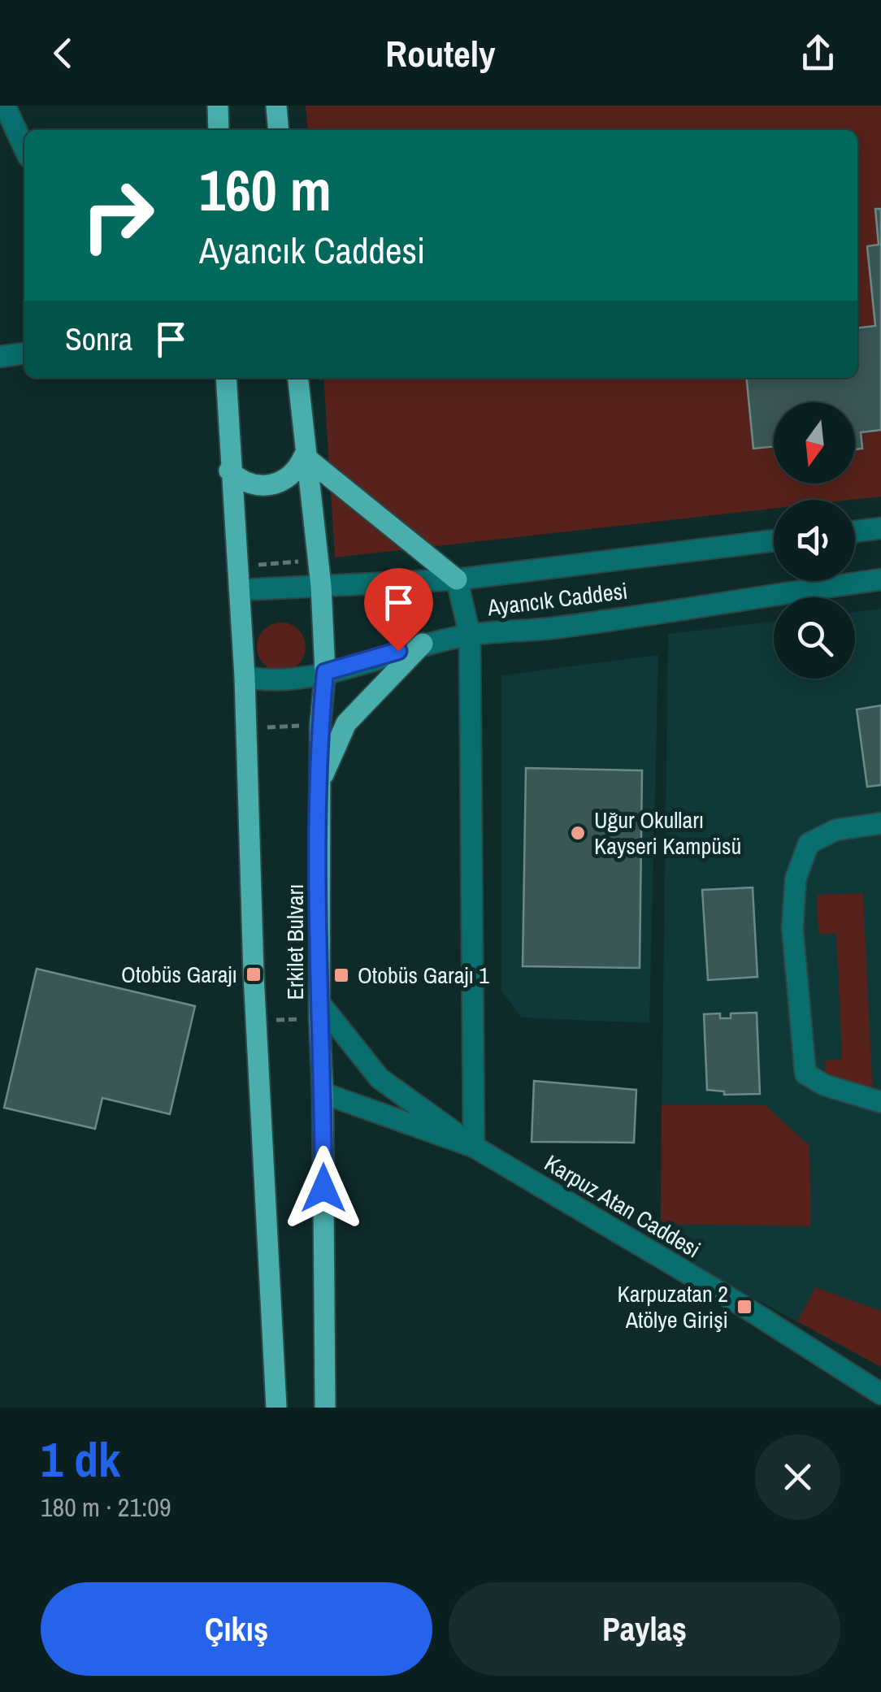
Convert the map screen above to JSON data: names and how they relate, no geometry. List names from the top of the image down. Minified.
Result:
{"streets":{"main road":["Erkilet Bulvarı"],"street":["Ayancık Caddesi","Karpuz Atan Caddesi"]},"crossings":[["Ayancık Caddesi","Erkilet Bulvarı"],["Erkilet Bulvarı","Karpuz Atan Caddesi"]],"places":{"other":["Uğur Okulları Kayseri Kampüsü"],"transit":["Otobüs Garajı","Otobüs Garajı 1","Karpuzatan 2 Atölye Girişi"]},"north":"bottom","page":{"header":"Routely","turn":["160 m","Ayancık Caddesi"],"then":"Sonra","heading":["1 dk","180 m · 21:09"],"buttons":["Çıkış","Paylaş"]}}
